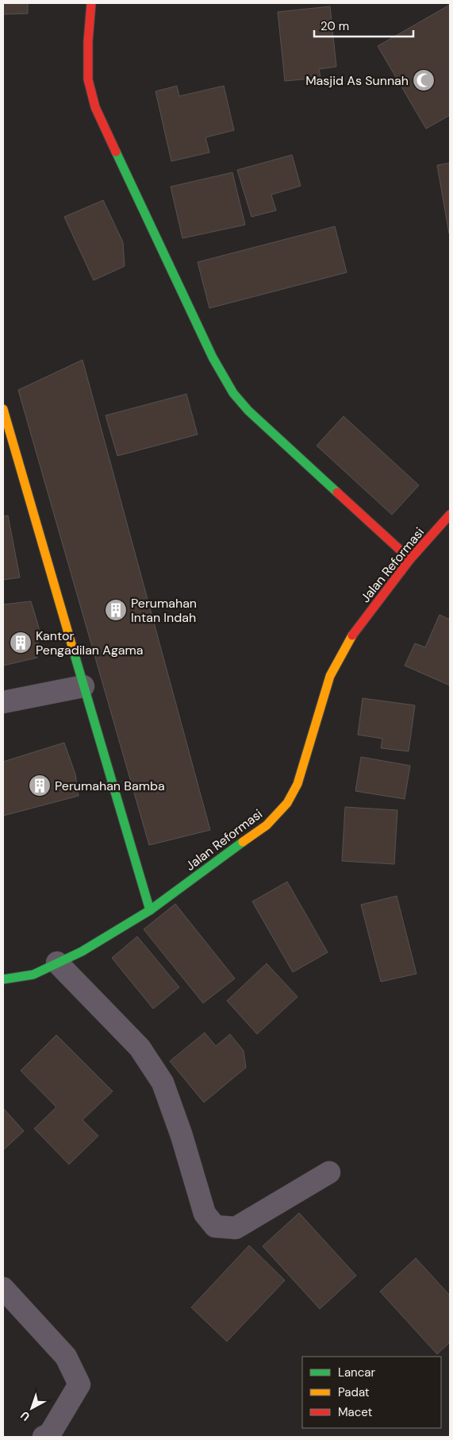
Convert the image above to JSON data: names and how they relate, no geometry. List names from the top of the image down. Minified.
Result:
{"streets":{"street":["Jalan Reformasi"]},"places":{"mosque":["Masjid As Sunnah"],"building":["Perumahan Intan Indah","Kantor Pengadilan Agama","Perumahan Bamba"]},"legend":["Lancar","Padat","Macet"],"scale_bar":"20 m","north":"bottom left"}
